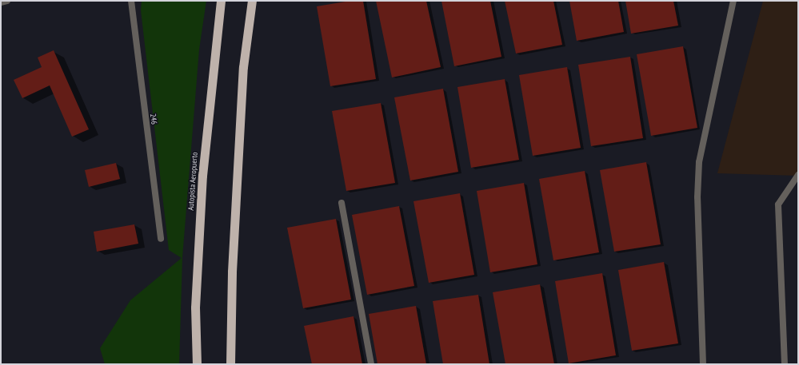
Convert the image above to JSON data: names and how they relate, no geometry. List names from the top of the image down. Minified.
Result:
{"streets":{"highway":["Autopista Aeropuerto"],"street":["246"]}}
